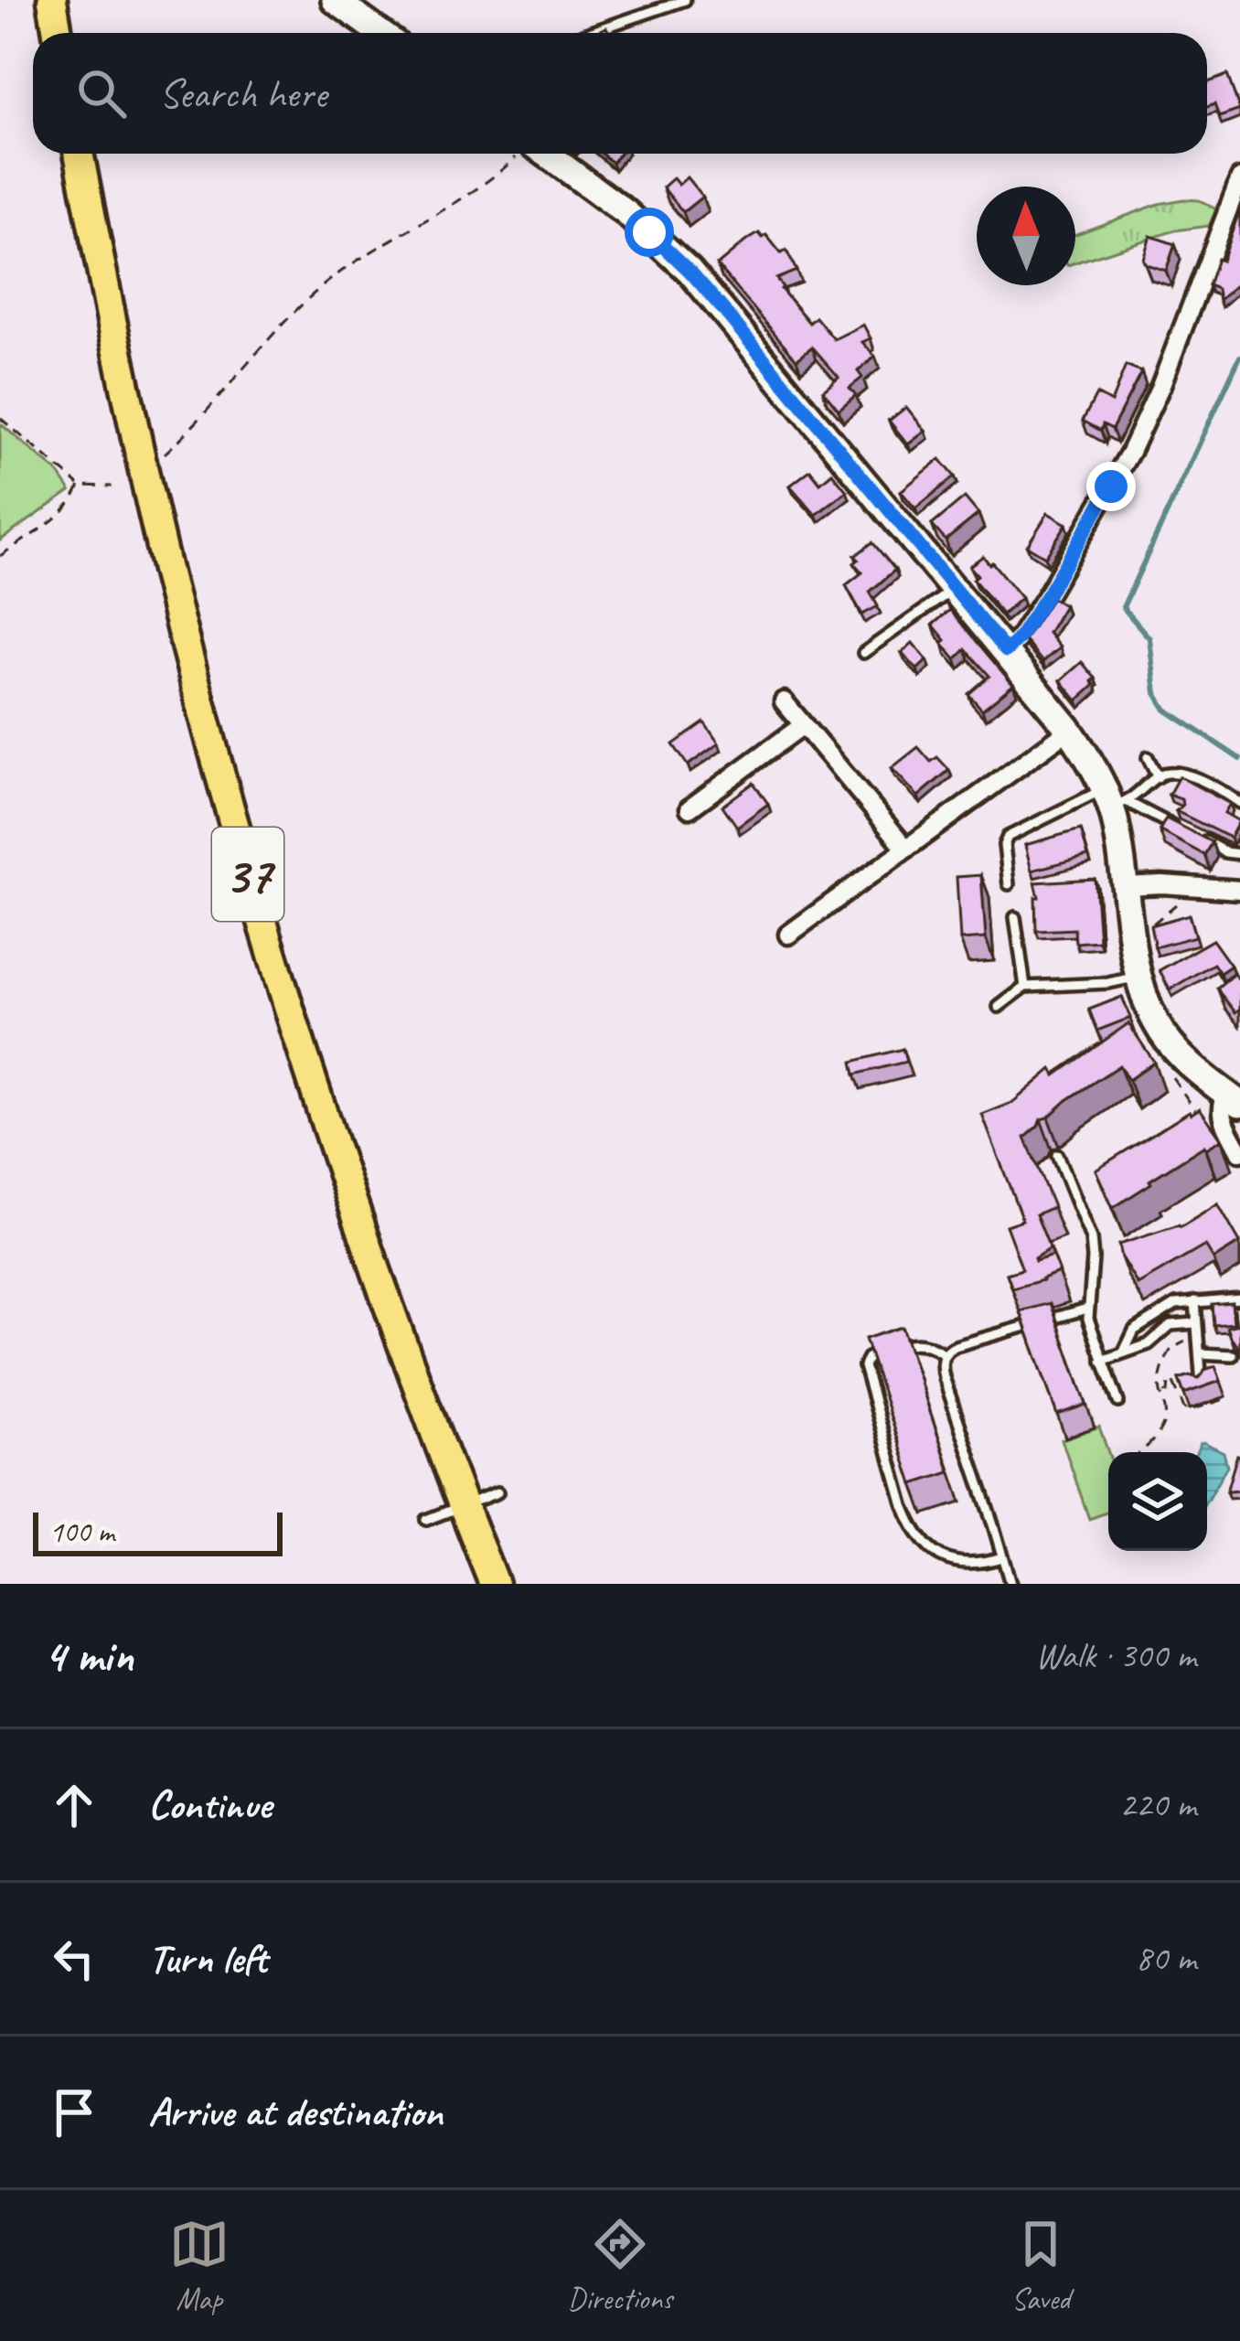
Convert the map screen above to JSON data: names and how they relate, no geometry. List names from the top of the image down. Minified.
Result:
{"streets":{"main road":["37"]},"scale_bar":"100 m","north":"top","page":{"search":"Search here","scale":"100 m","heading":["4 min","Walk · 300 m"],"list":[["Continue","220 m"],["Turn left","80 m"],"Arrive at destination"],"nav":["Map","Directions","Saved"]}}
